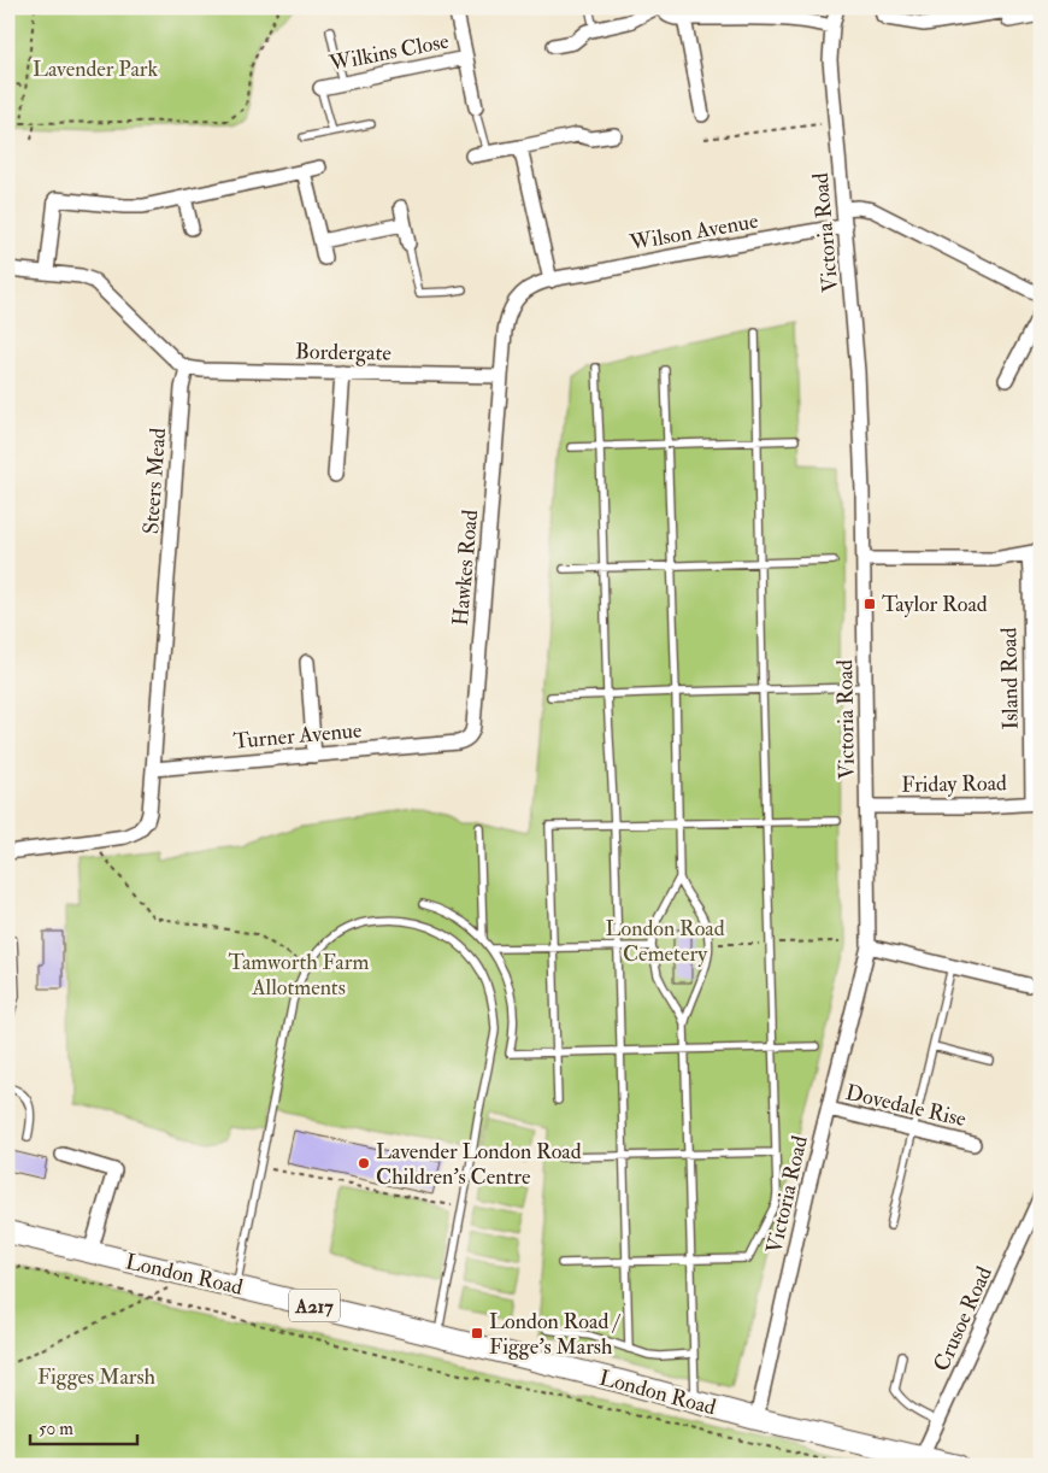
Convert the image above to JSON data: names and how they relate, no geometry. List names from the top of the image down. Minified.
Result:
{"streets":{"main road":["London Road","A217"],"street":["Wilkins Close","Wilson Avenue","Victoria Road","Bordergate","Steers Mead","Hawkes Road","Island Road","Turner Avenue","Friday Road","Dovedale Rise","Crusoe Road"]},"crossings":[["Wilson Avenue","Victoria Road"],["Wilson Avenue","Bordergate"],["Wilson Avenue","Hawkes Road"],["Victoria Road","Friday Road"],["Victoria Road","Dovedale Rise"],["Victoria Road","London Road"],["Bordergate","Steers Mead"],["Bordergate","Hawkes Road"],["Steers Mead","Turner Avenue"],["Hawkes Road","Turner Avenue"],["Island Road","Friday Road"],["London Road","Crusoe Road"]],"parks":["Lavender Park","London Road Cemetery","Tamworth Farm Allotments","Figges Marsh"],"places":{"transit":["Taylor Road","London Road / Figge's Marsh"],"other":["Lavender London Road Children's Centre"]},"scale_bar":"50 m"}
